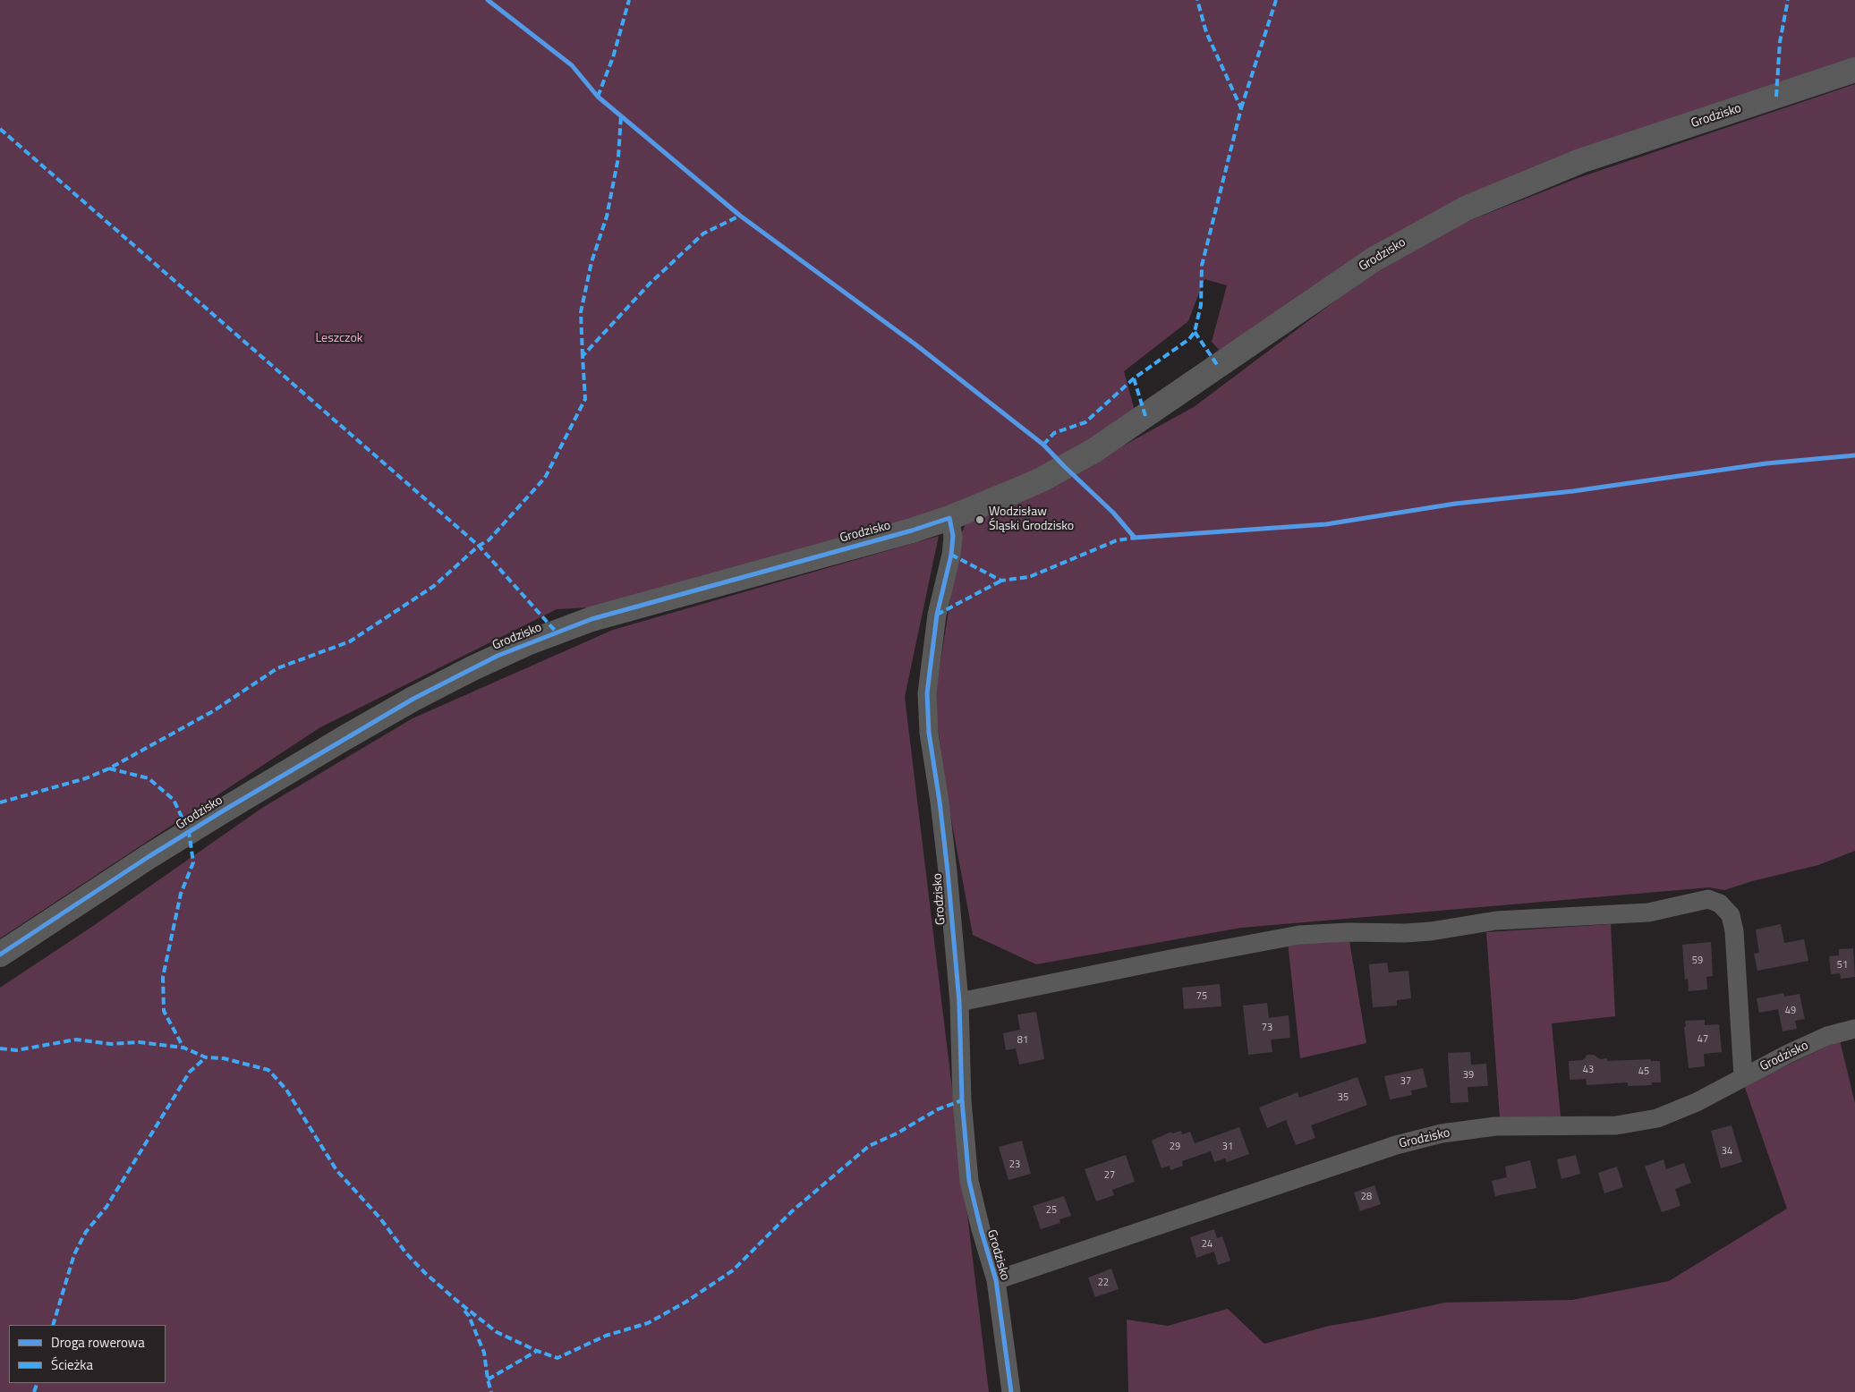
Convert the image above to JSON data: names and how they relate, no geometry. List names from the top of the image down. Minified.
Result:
{"streets":{"street":["Grodzisko"]},"parks":["Leszczok"],"places":["Wodzisław Śląski Grodzisko"],"house_numbers":["59","51","75","49","73","47","81","43","45","39","37","35","29","31","34","23","27","28","25","24","22"],"legend":["Droga rowerowa","Ścieżka"]}
